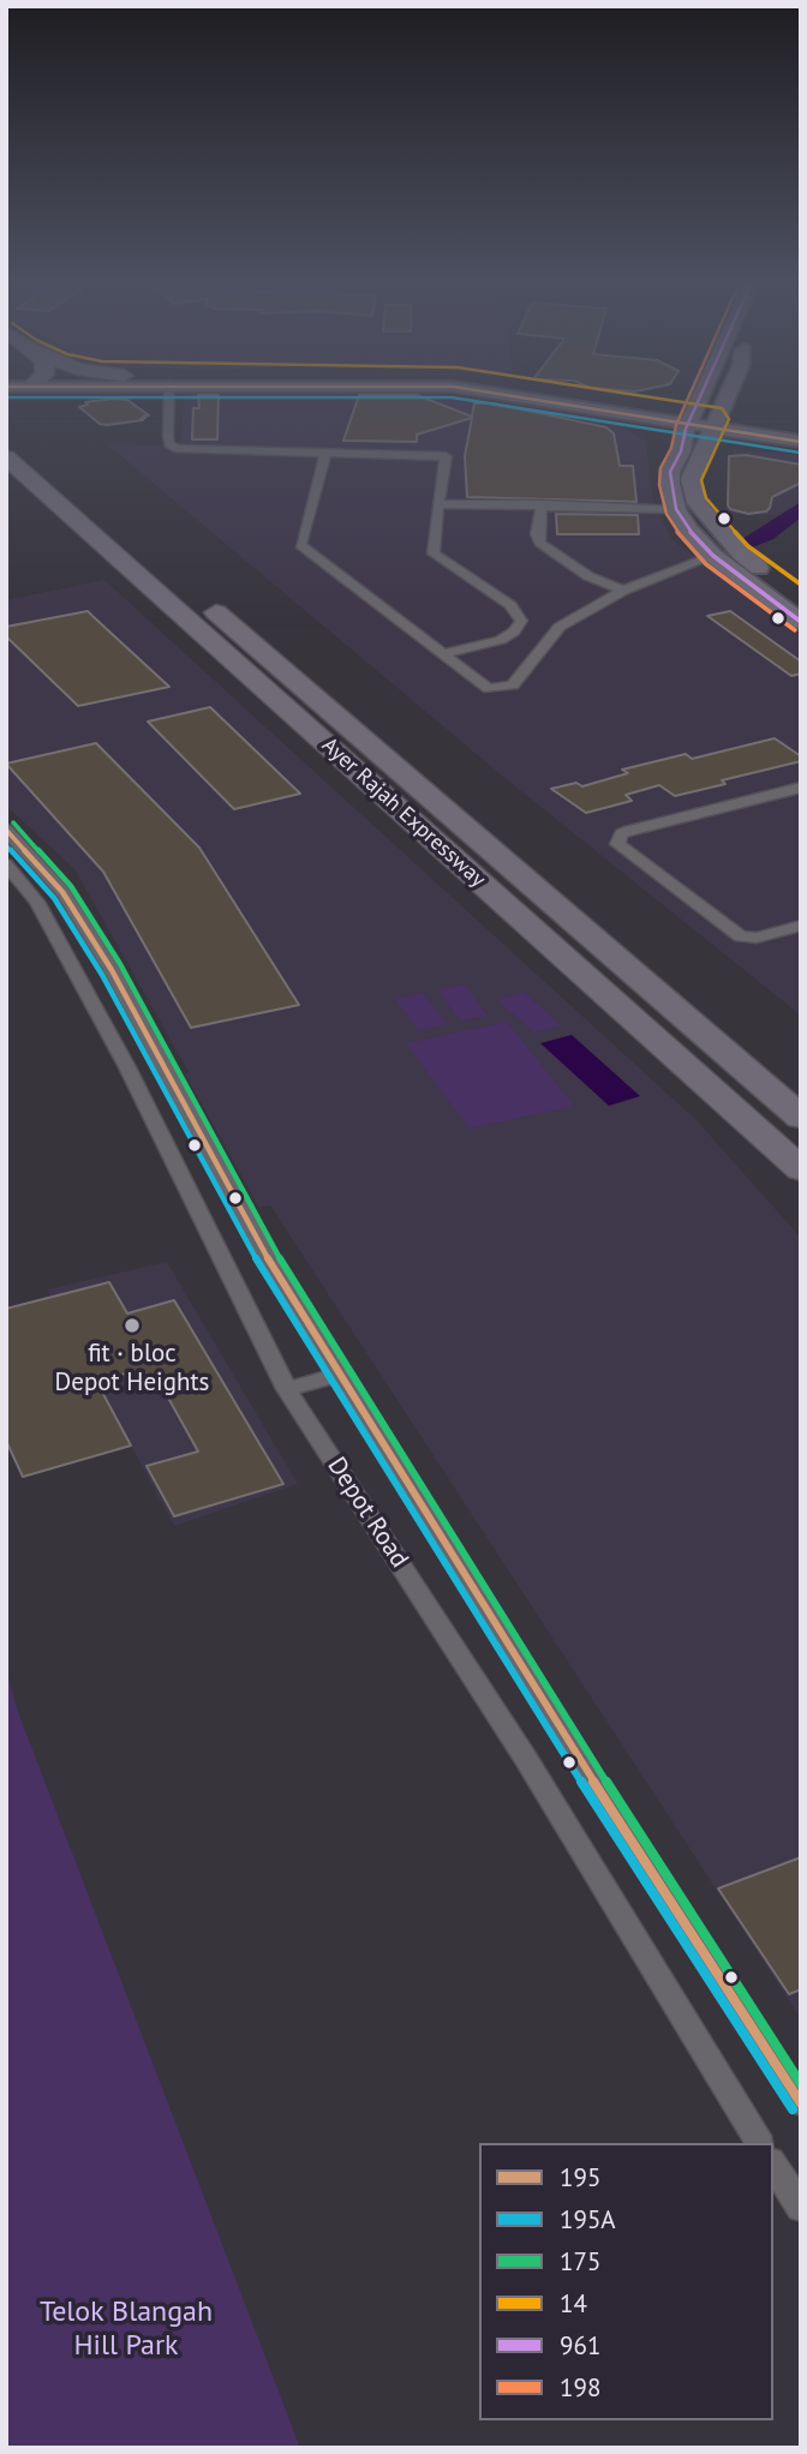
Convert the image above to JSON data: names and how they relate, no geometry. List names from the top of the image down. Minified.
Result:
{"streets":{"highway":["Ayer Rajah Expressway"],"street":["Depot Road"]},"parks":["Telok Blangah Hill Park"],"places":["fit · bloc Depot Heights"],"lines":["transit line 195","transit line 195A","transit line 14","transit line 961","transit line 198","transit line 175"],"legend":["195","195A","175","14","961","198"]}
